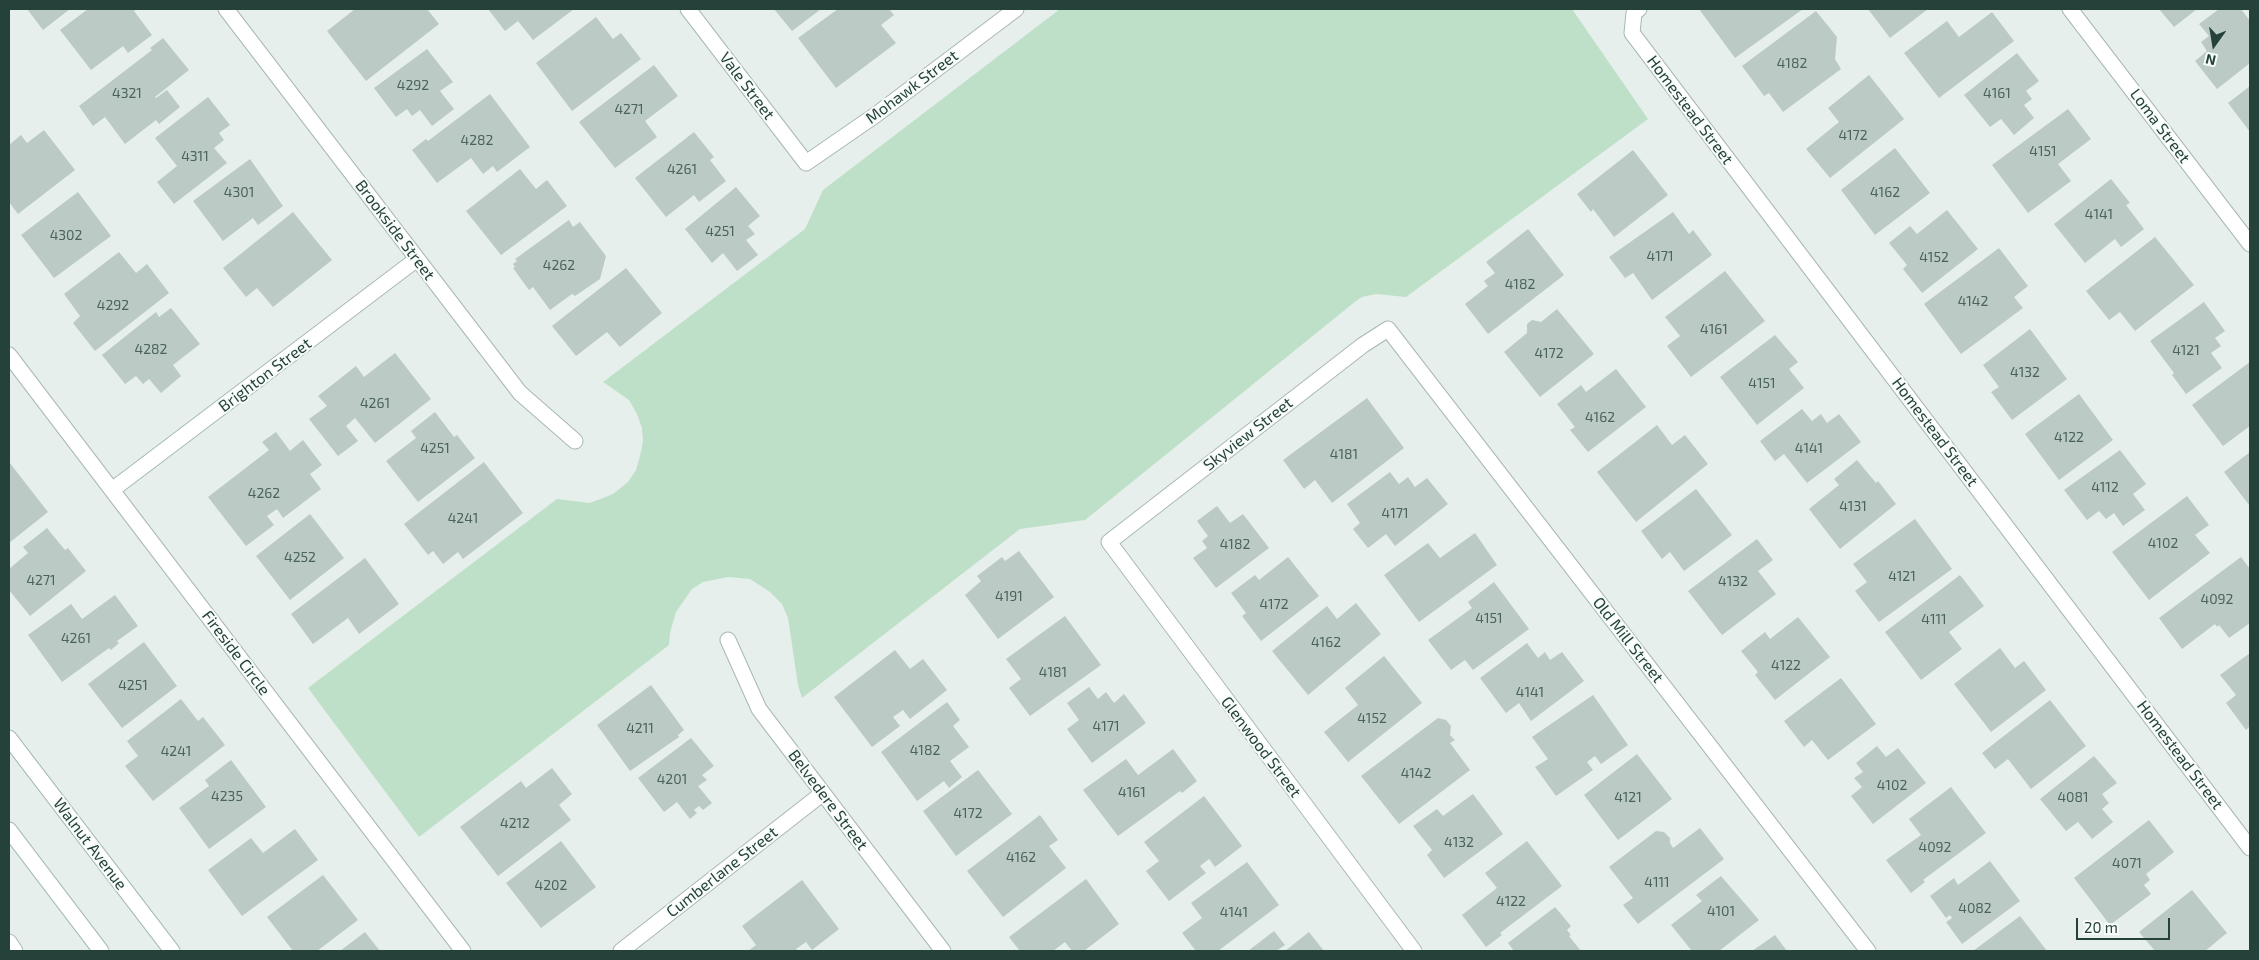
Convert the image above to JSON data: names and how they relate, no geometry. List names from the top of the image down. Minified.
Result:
{"streets":{"street":["Vale Street","Mohawk Street","Homestead Street","Loma Street","Brookside Street","Brighton Street","Skyview Street","Old Mill Street","Fireside Circle","Glenwood Street","Belvedere Street","Walnut Avenue","Cumberlane Street"]},"crossings":[["Vale Street","Mohawk Street"],["Brookside Street","Brighton Street"],["Brighton Street","Fireside Circle"],["Skyview Street","Old Mill Street"],["Skyview Street","Glenwood Street"],["Belvedere Street","Cumberlane Street"]],"house_numbers":["4182","4292","4321","4161","4271","4172","4282","4151","4311","4261","4301","4162","4141","4251","4302","4171","4152","4262","4182","4142","4292","4161","4282","4121","4172","4132","4151","4261","4162","4122","4251","4141","4181","4112","4262","4131","4171","4241","4102","4182","4252","4121","4271","4132","4191","4092","4172","4151","4111","4261","4162","4122","4181","4251","4141","4152","4171","4211","4182","4241","4142","4201","4102","4161","4235","4121","4081","4172","4212","4132","4092","4162","4071","4111","4202","4122","4082","4101","4141"],"scale_bar":"20 m","north":"bottom"}
